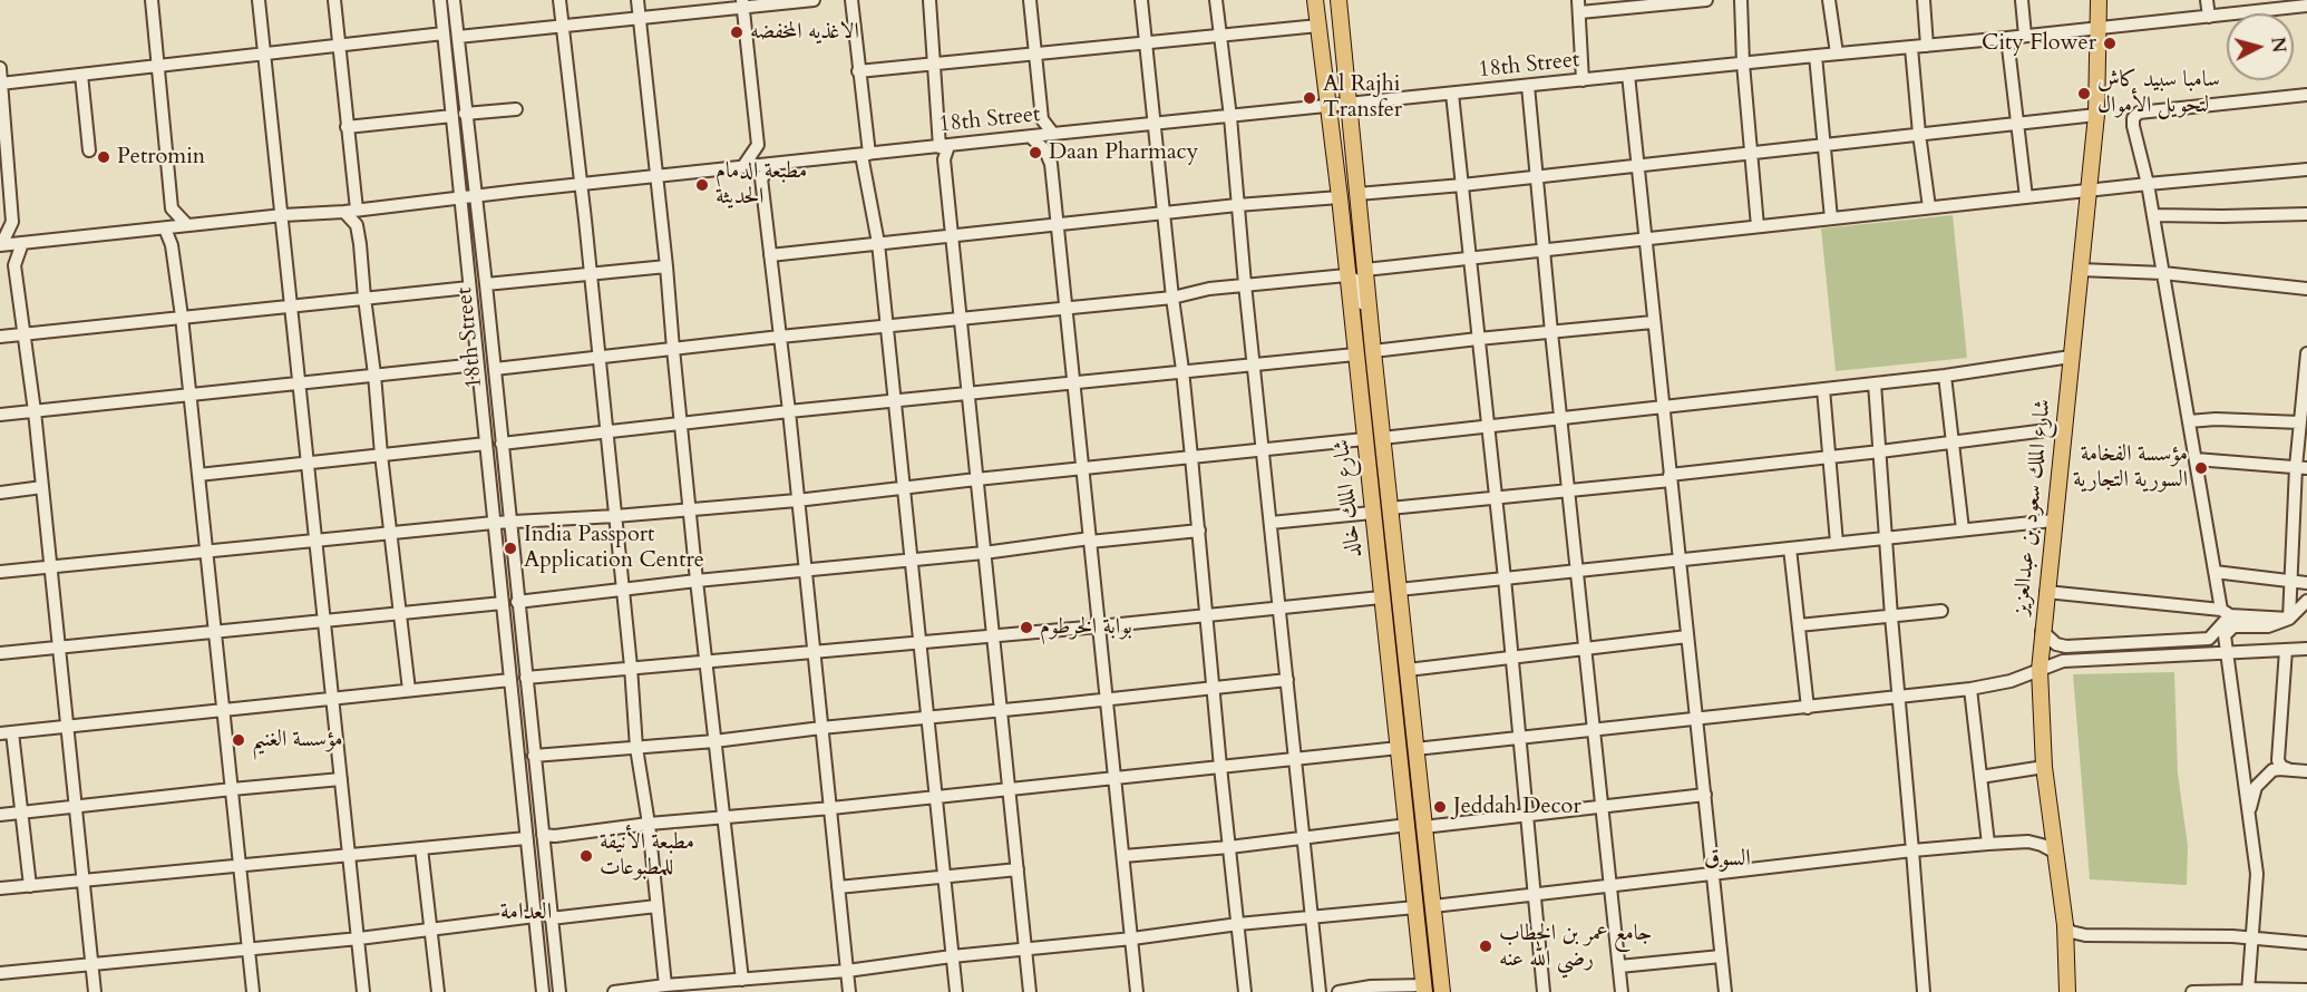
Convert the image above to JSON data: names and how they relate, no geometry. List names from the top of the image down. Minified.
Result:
{"streets":{"main road":["شارع الملك خالد","شارع الملك سعود بن عبدالعزيز"],"street":["18th Street"]},"crossings":[["18th Street","شارع الملك خالد"],["18th Street","شارع الملك سعود بن عبدالعزيز"]],"districts":["السوق","العدامة"],"places":["الاغذيه المخفضه","City Flower","سامبا سبيد كاش لتحويل الأموال","Al Rajhi Transfer","Daan Pharmacy","Petromin","مطبعة الدمام الحديثة","مؤسسة الفخامة السورية التجارية","India Passport Application Centre","بوابة الخرطوم","مؤسسة الغنيم","Jeddah Decor","مطبعة الأنيقة للمطبوعات","جامع عمر بن الخطاب رضي الله عنه"],"north":"right"}
